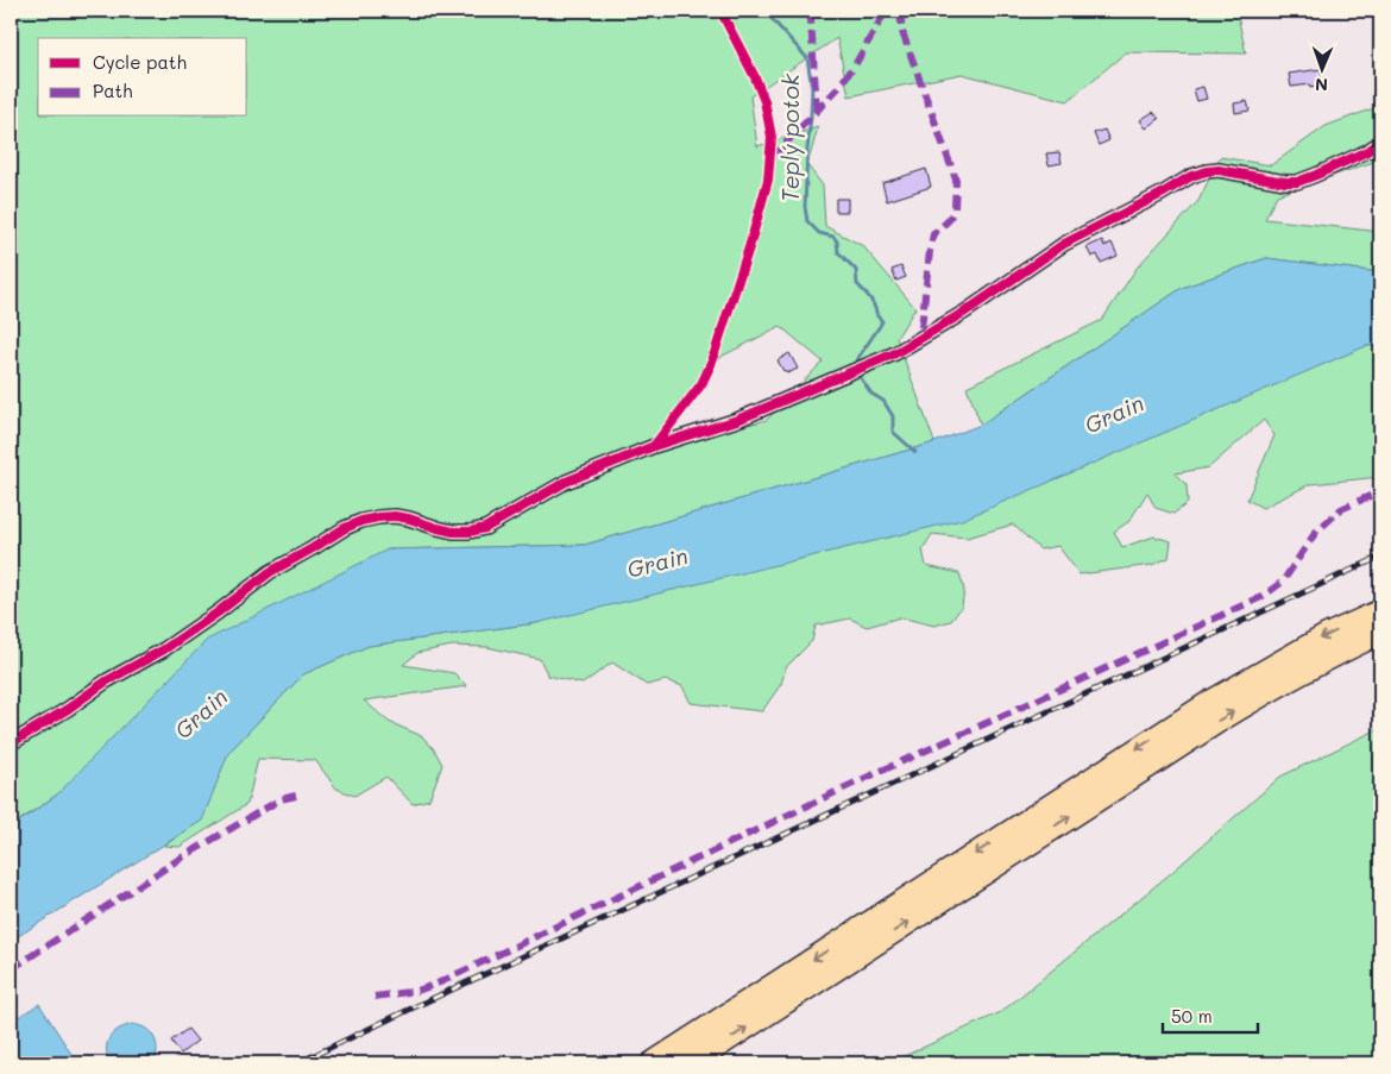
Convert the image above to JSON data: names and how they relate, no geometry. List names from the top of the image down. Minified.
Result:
{"water":["Teplý potok","Grain"],"legend":["Cycle path","Path"],"scale_bar":"50 m","north":"bottom"}
